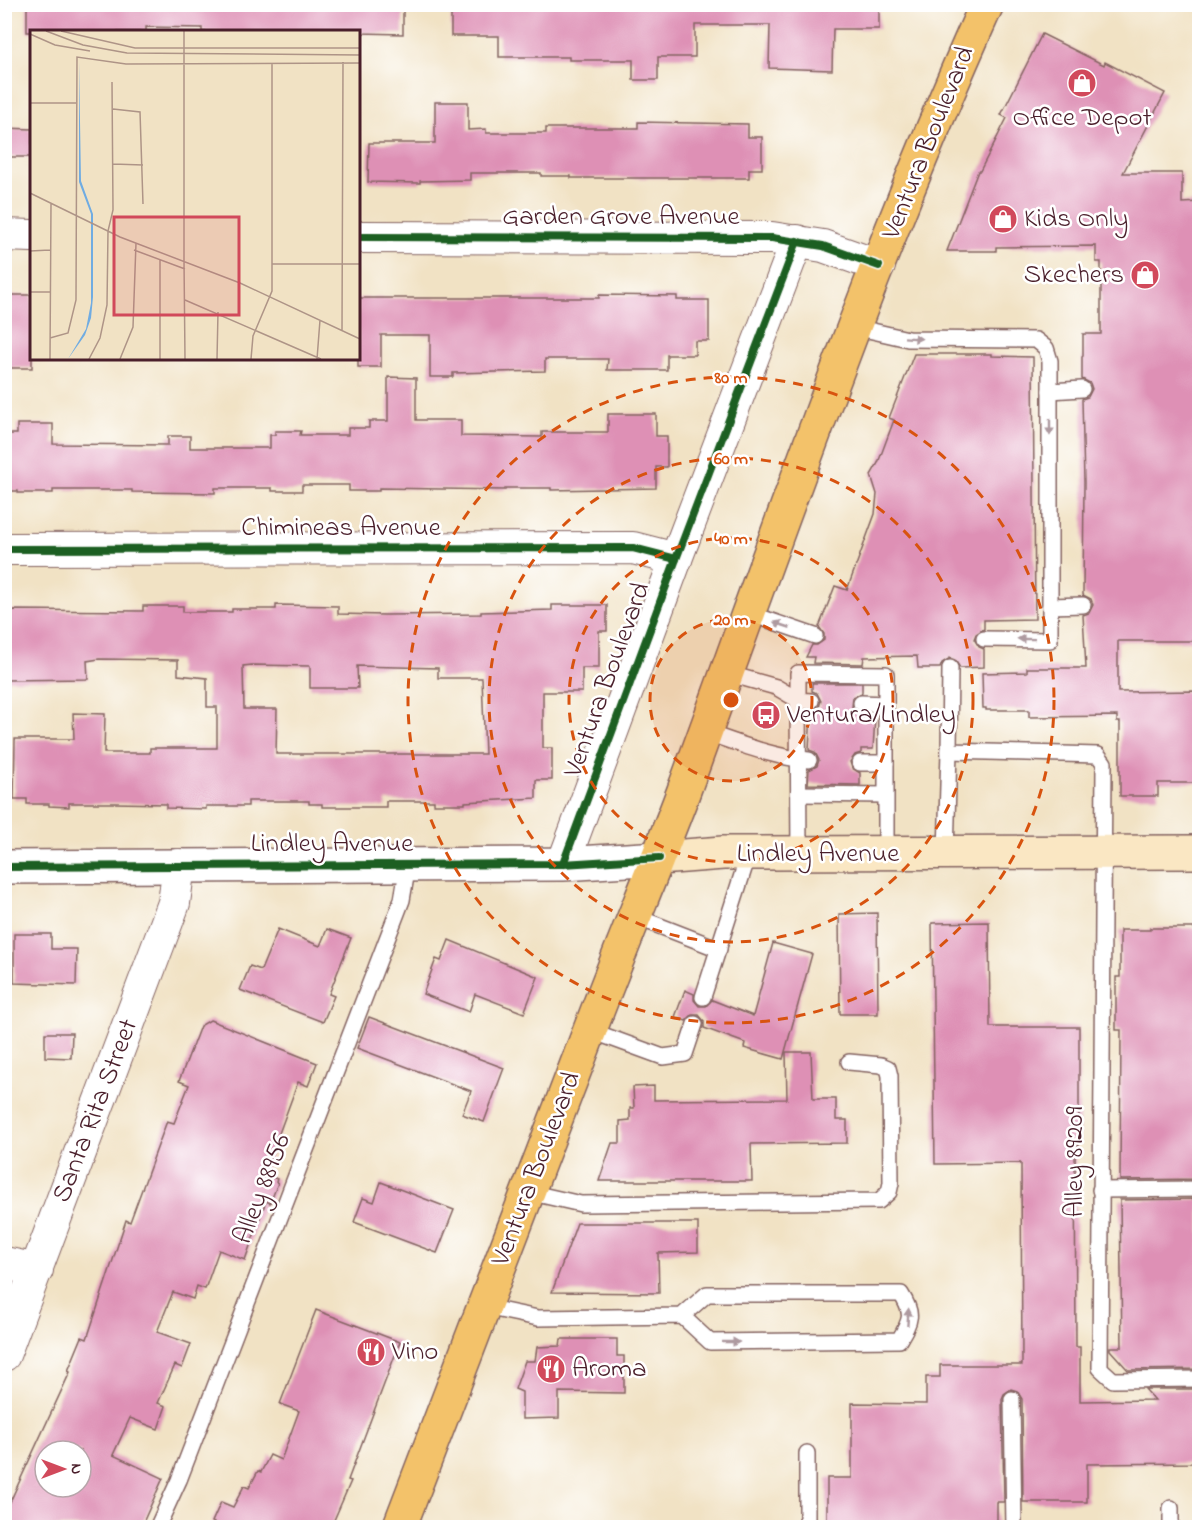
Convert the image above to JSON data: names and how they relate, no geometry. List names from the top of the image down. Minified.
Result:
{"streets":{"main road":["Ventura Boulevard","Lindley Avenue"],"street":["Garden Grove Avenue","Chimineas Avenue","Santa Rita Street"],"lane":["Alley 89209","Alley 88956"]},"crossings":[["Ventura Boulevard","Garden Grove Avenue"],["Ventura Boulevard","Chimineas Avenue"],["Ventura Boulevard","Lindley Avenue"],["Lindley Avenue","Santa Rita Street"],["Lindley Avenue","Alley 89209"],["Lindley Avenue","Alley 88956"]],"places":{"shop":["Office Depot","Kids Only","Skechers"],"bus stop":["Ventura/Lindley"],"restaurant":["Vino","Aroma"]},"north":"right","rings":["80 m","60 m","40 m","20 m"]}
